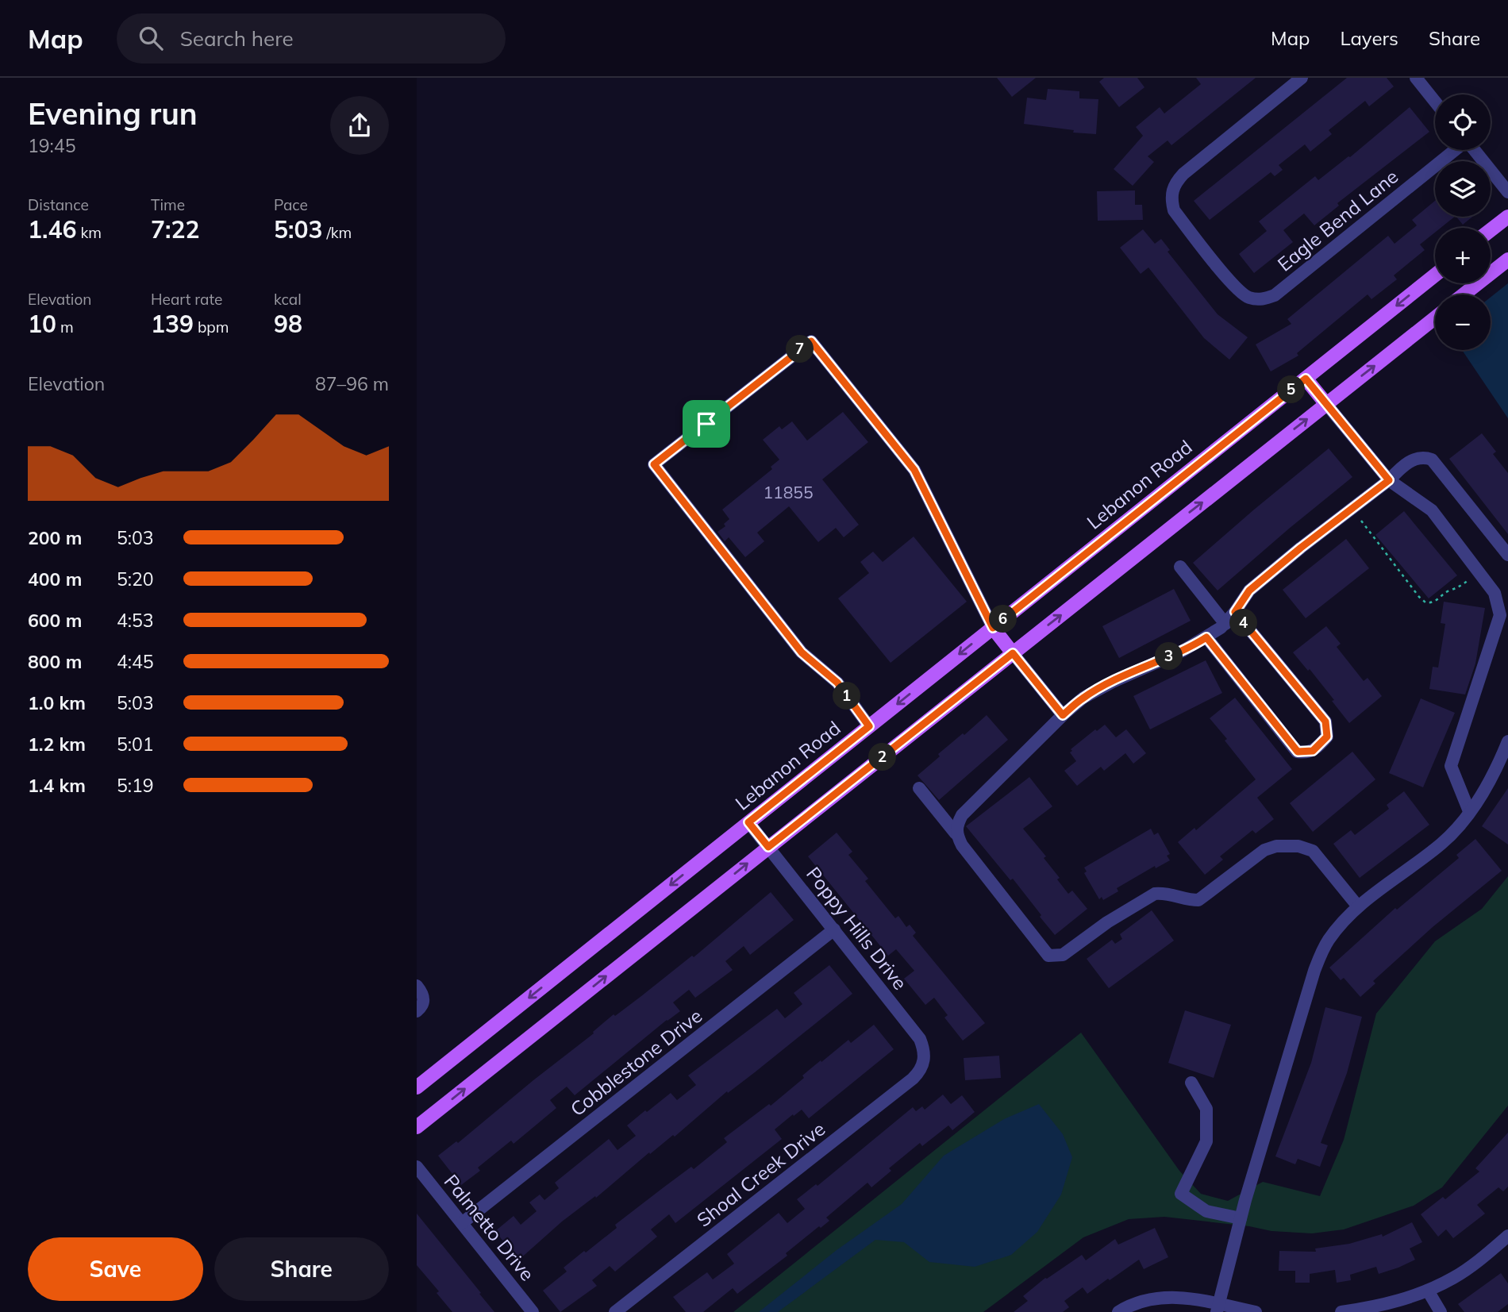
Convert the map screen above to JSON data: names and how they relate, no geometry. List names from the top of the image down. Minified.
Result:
{"streets":{"main road":["Lebanon Road"],"street":["Eagle Bend Lane","Poppy Hills Drive","Cobblestone Drive","Shoal Creek Drive","Palmetto Drive"]},"crossings":[["Lebanon Road","Poppy Hills Drive"],["Poppy Hills Drive","Cobblestone Drive"],["Poppy Hills Drive","Shoal Creek Drive"],["Cobblestone Drive","Palmetto Drive"]],"house_numbers":["11855"],"page":{"header":"Map","search":"Search here","nav":["Map","Layers","Share"],"heading":["Evening run","19:45"],"map_buttons":["+","−"],"stats":[["Distance","1.46 km"],["Time","7:22"],["Pace","5:03 /km"],["Elevation","10 m"],["Heart rate","139 bpm"],["kcal","98"]],"pins":["7","5","6","4","3","1","2"],"chart":["Elevation","87–96 m"],"list":[{"name":"200 m","note":"5:03"},{"name":"400 m","note":"5:20"},{"name":"600 m","note":"4:53"},{"name":"800 m","note":"4:45"},{"name":"1.0 km","note":"5:03"},{"name":"1.2 km","note":"5:01"},{"name":"1.4 km","note":"5:19"}],"buttons":["Save","Share"]}}
